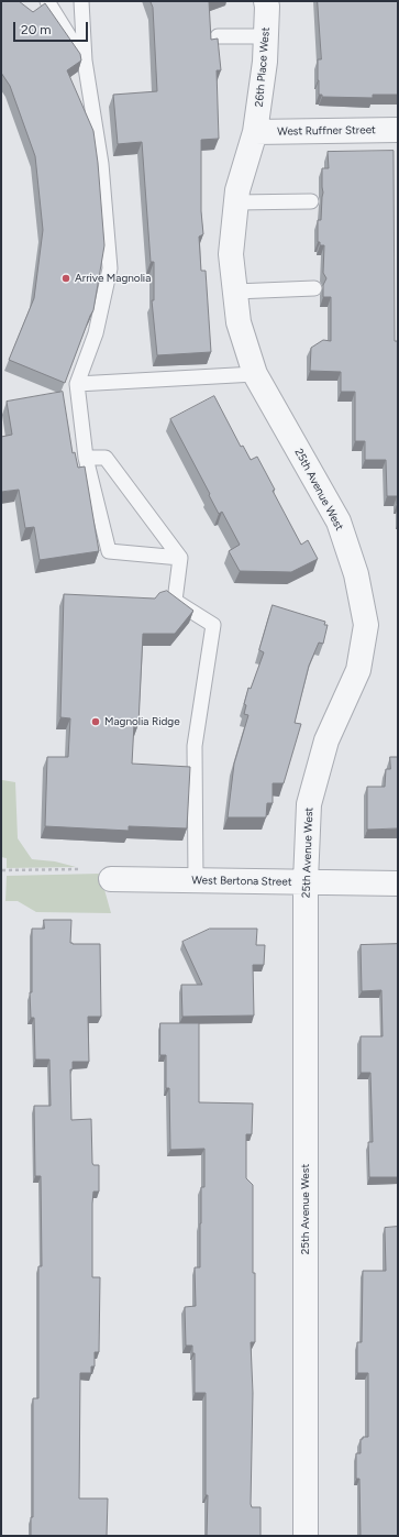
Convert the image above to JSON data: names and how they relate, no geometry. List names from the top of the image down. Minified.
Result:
{"streets":{"street":["26th Place West","West Ruffner Street","25th Avenue West","West Bertona Street"]},"crossings":[["26th Place West","West Ruffner Street"],["26th Place West","25th Avenue West"],["West Ruffner Street","25th Avenue West"],["25th Avenue West","West Bertona Street"]],"places":["Arrive Magnolia","Magnolia Ridge"],"scale_bar":"20 m"}
